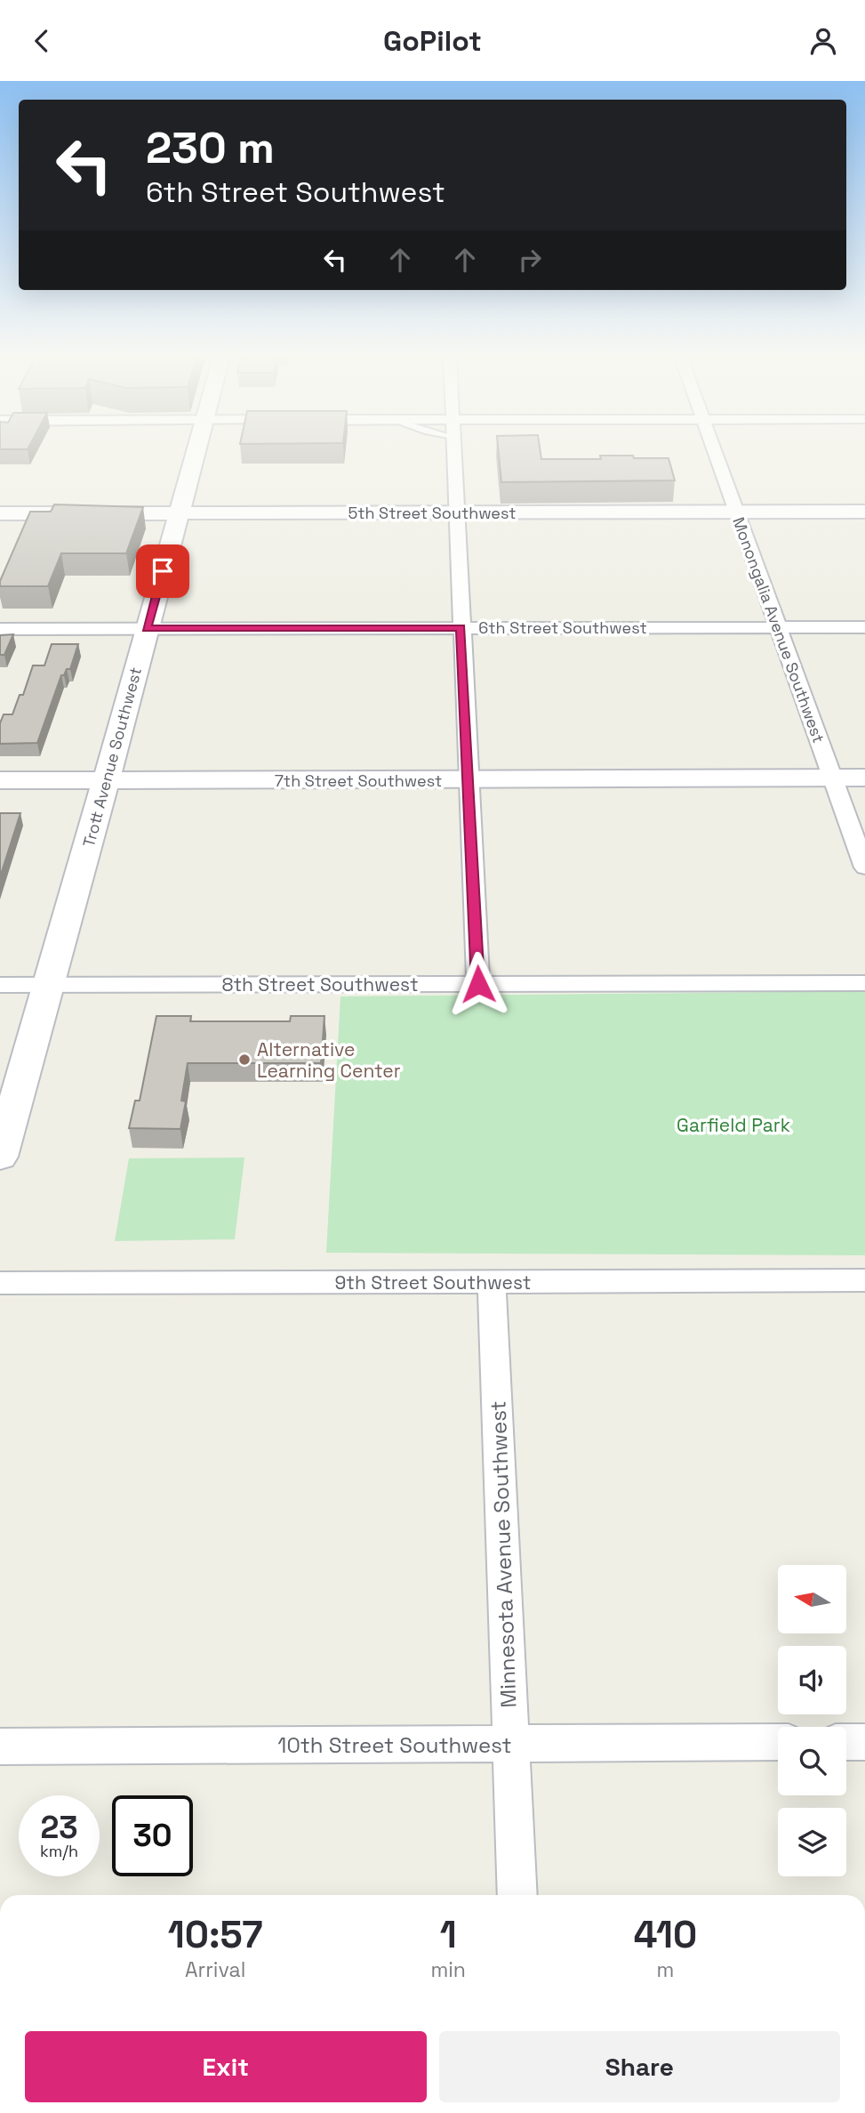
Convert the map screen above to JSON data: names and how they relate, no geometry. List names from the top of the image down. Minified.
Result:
{"streets":{"street":["5th Street Southwest","6th Street Southwest","Monongalia Avenue Southwest","Trott Avenue Southwest","7th Street Southwest","8th Street Southwest","9th Street Southwest","Minnesota Avenue Southwest","10th Street Southwest"]},"crossings":[["5th Street Southwest","Monongalia Avenue Southwest"],["5th Street Southwest","Trott Avenue Southwest"],["6th Street Southwest","Monongalia Avenue Southwest"],["6th Street Southwest","Trott Avenue Southwest"],["Monongalia Avenue Southwest","7th Street Southwest"],["Trott Avenue Southwest","7th Street Southwest"],["Trott Avenue Southwest","8th Street Southwest"],["9th Street Southwest","Minnesota Avenue Southwest"],["Minnesota Avenue Southwest","10th Street Southwest"]],"parks":["Garfield Park"],"places":["Alternative Learning Center"],"north":"left","page":{"header":"GoPilot","turn":["230 m","6th Street Southwest"],"speed":"23 km/h","limit":"30","eta":["10:57","Arrival","1","min","410","m"],"buttons":["Exit","Share"]}}
